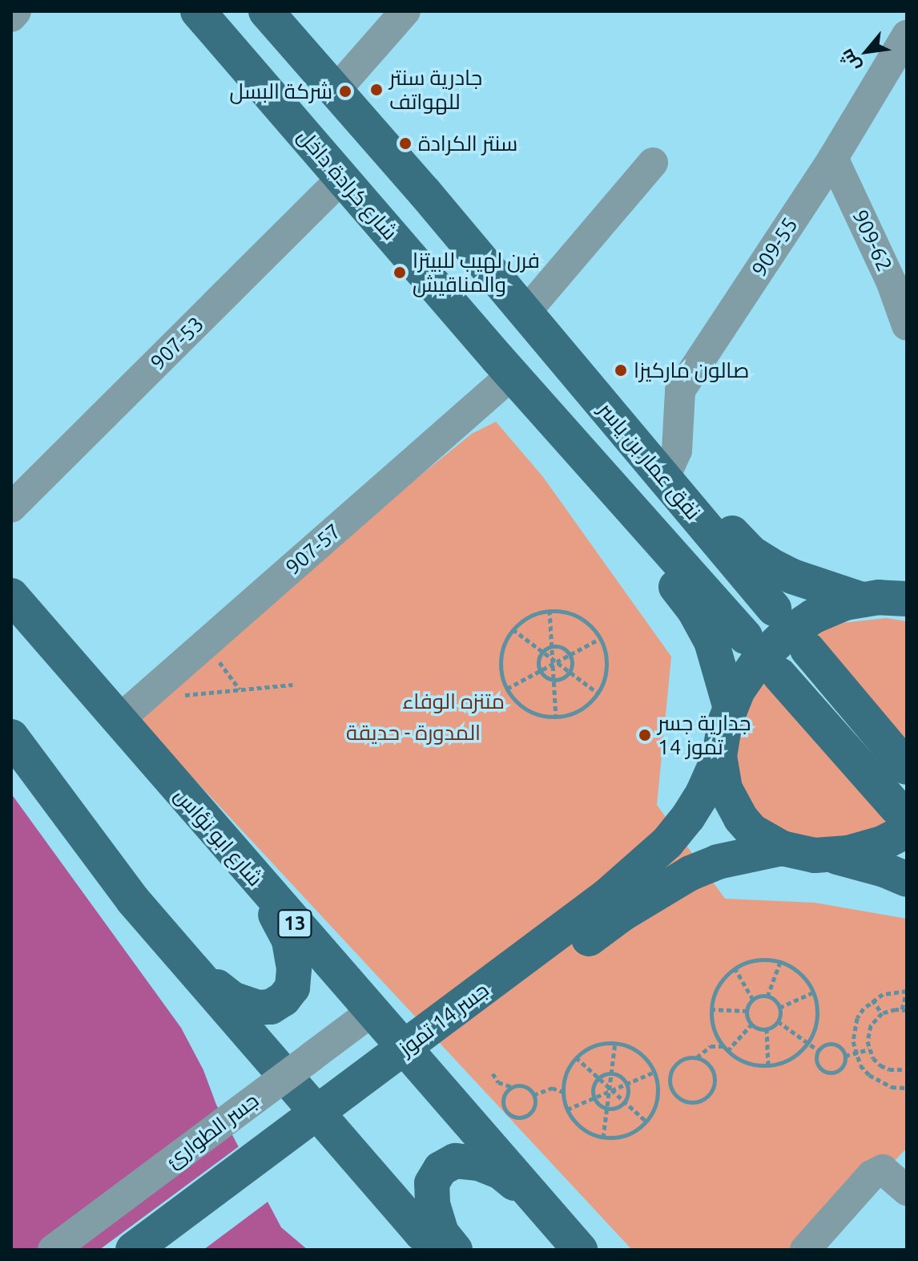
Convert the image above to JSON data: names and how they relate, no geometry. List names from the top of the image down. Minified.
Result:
{"streets":{"main road":["شارع كرادة داخل","نفق عمار بن ياسر","شارع ابو نؤاس","13","جسر 14 تموز"],"street":["909-62","909-55","907-53","907-57","جسر الطوارئ"]},"crossings":[["شارع كرادة داخل","907-53"],["شارع كرادة داخل","نفق عمار بن ياسر"],["شارع كرادة داخل","907-57"],["909-62","909-55"],["نفق عمار بن ياسر","907-57"],["907-57","شارع ابو نؤاس"],["شارع ابو نؤاس","جسر الطوارئ"]],"parks":["متنزه الوفاء","المدورة - حديقة"],"places":["جادرية سنتر للهواتف","شركة البسل","سنتر الكرادة","فرن لهيب للبيتزا والمناقيش","صالون ماركيزا","جدارية جسر 14 تموز"],"north":"bottom left"}
